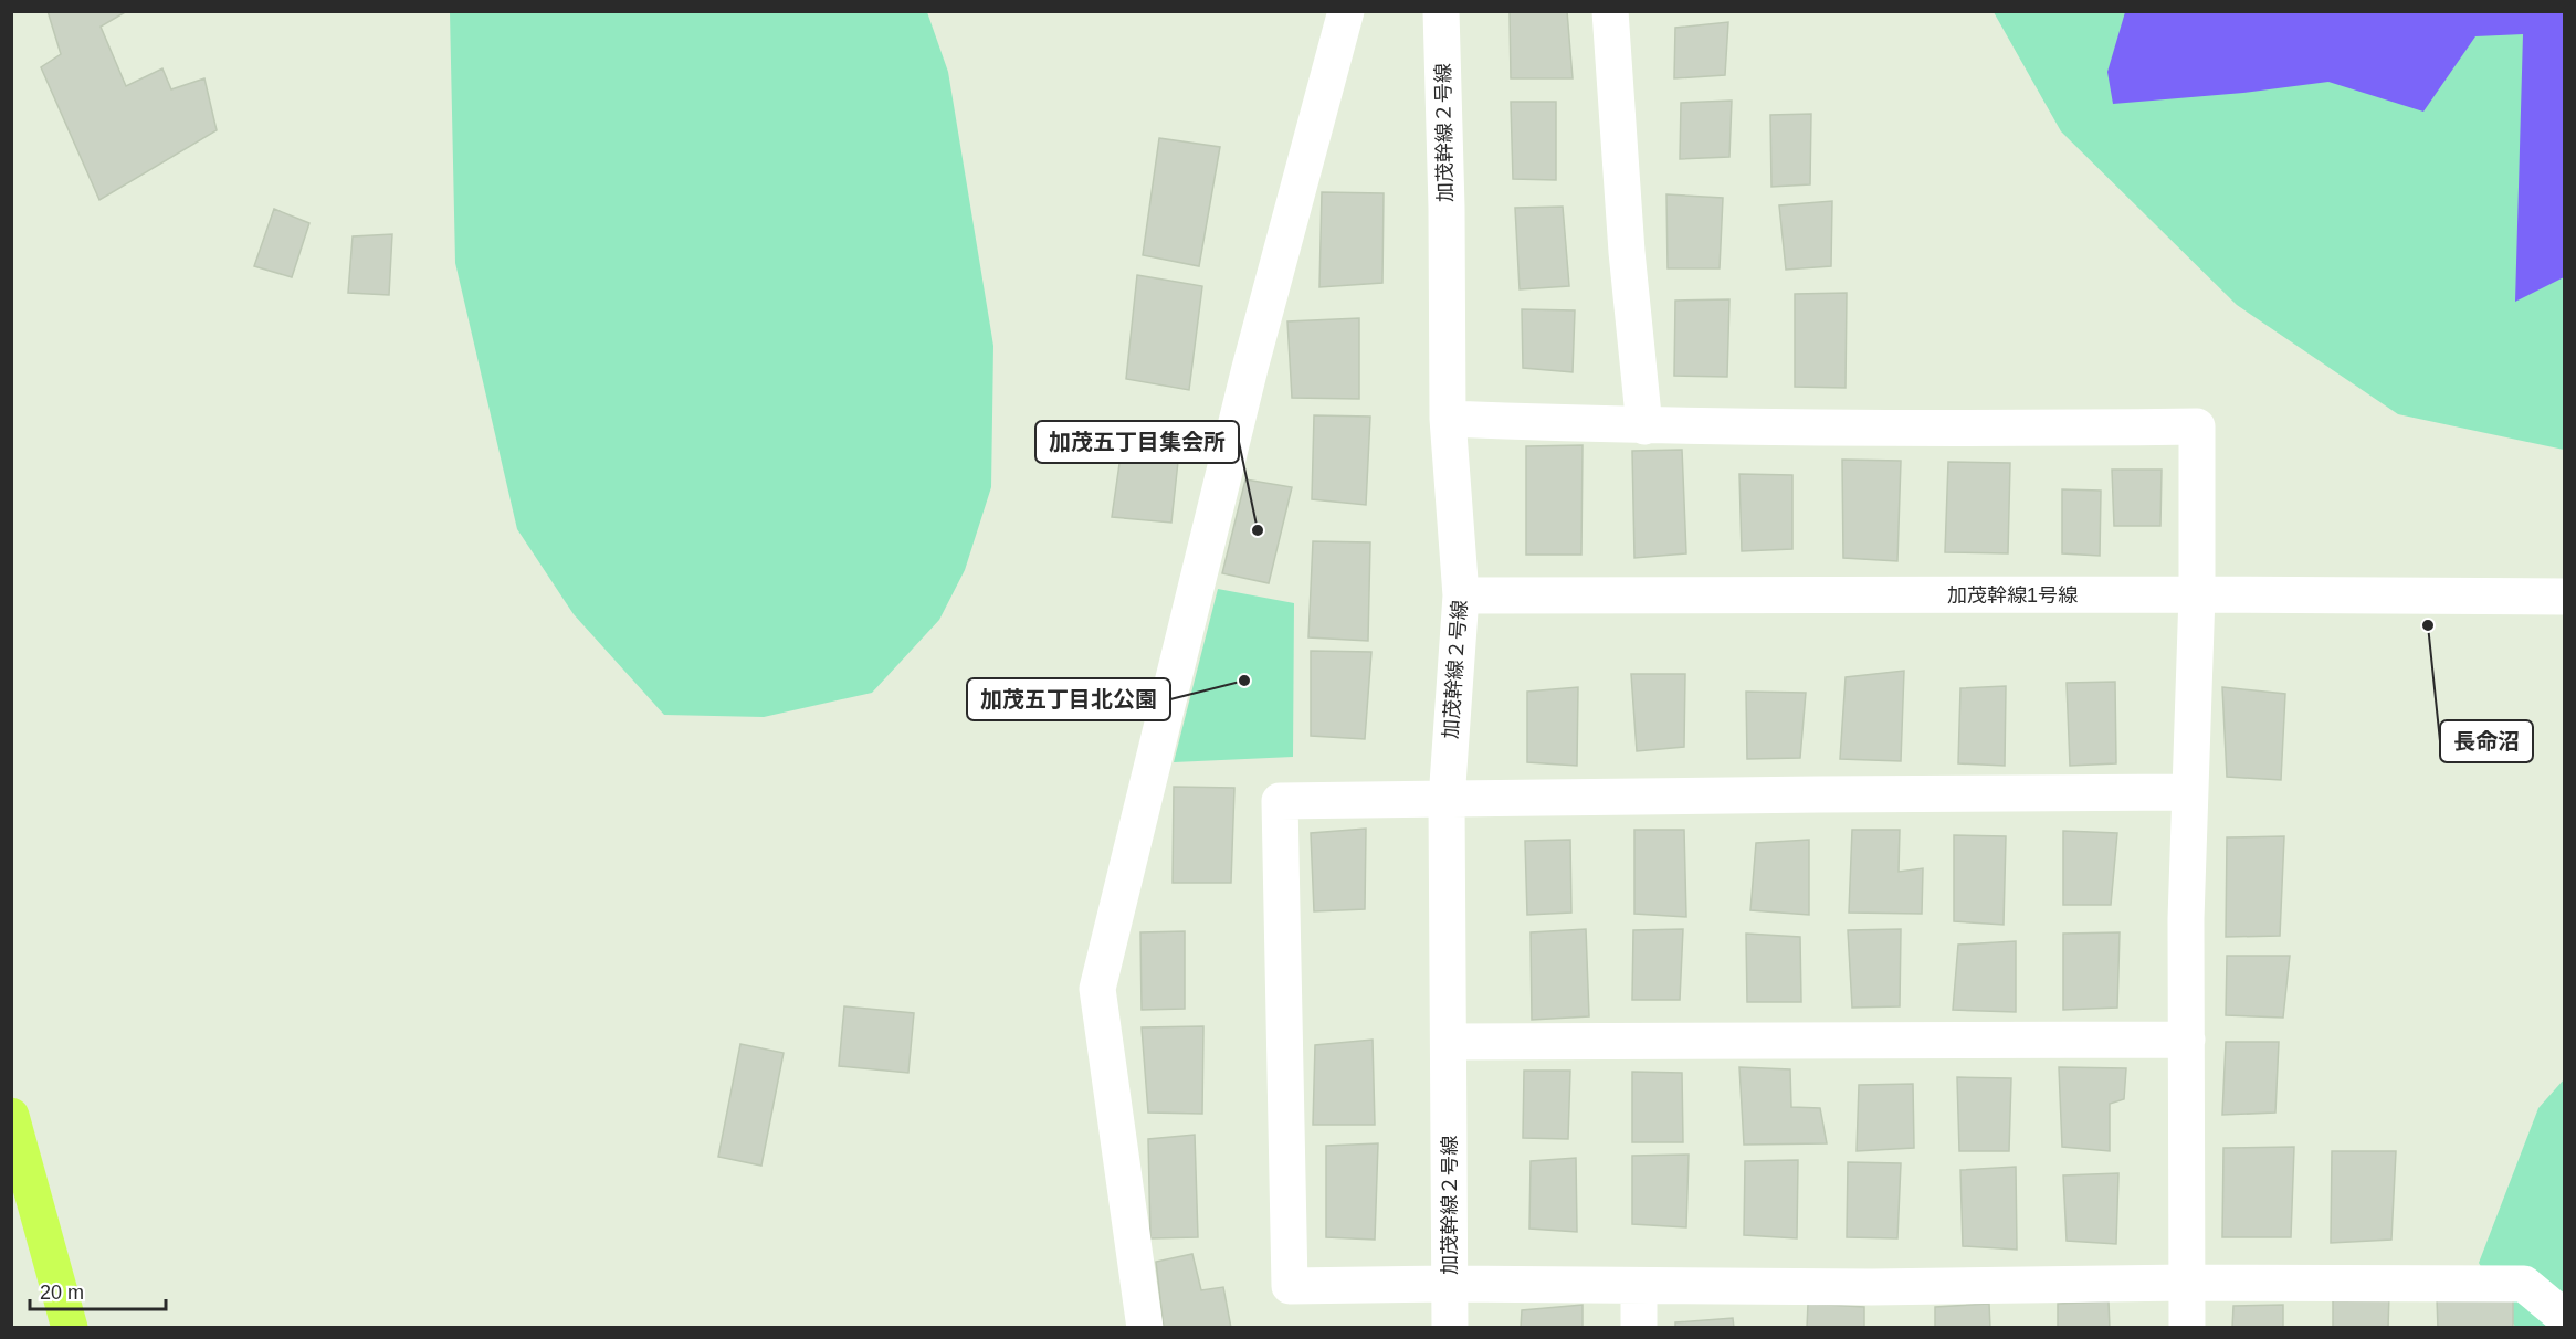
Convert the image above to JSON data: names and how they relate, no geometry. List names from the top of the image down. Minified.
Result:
{"streets":{"street":["加茂幹線２号線","加茂幹線1号線"]},"crossings":[["加茂幹線２号線","加茂幹線1号線"]],"places":["加茂五丁目集会所","長命沼","加茂五丁目北公園"],"scale_bar":"20 m"}
